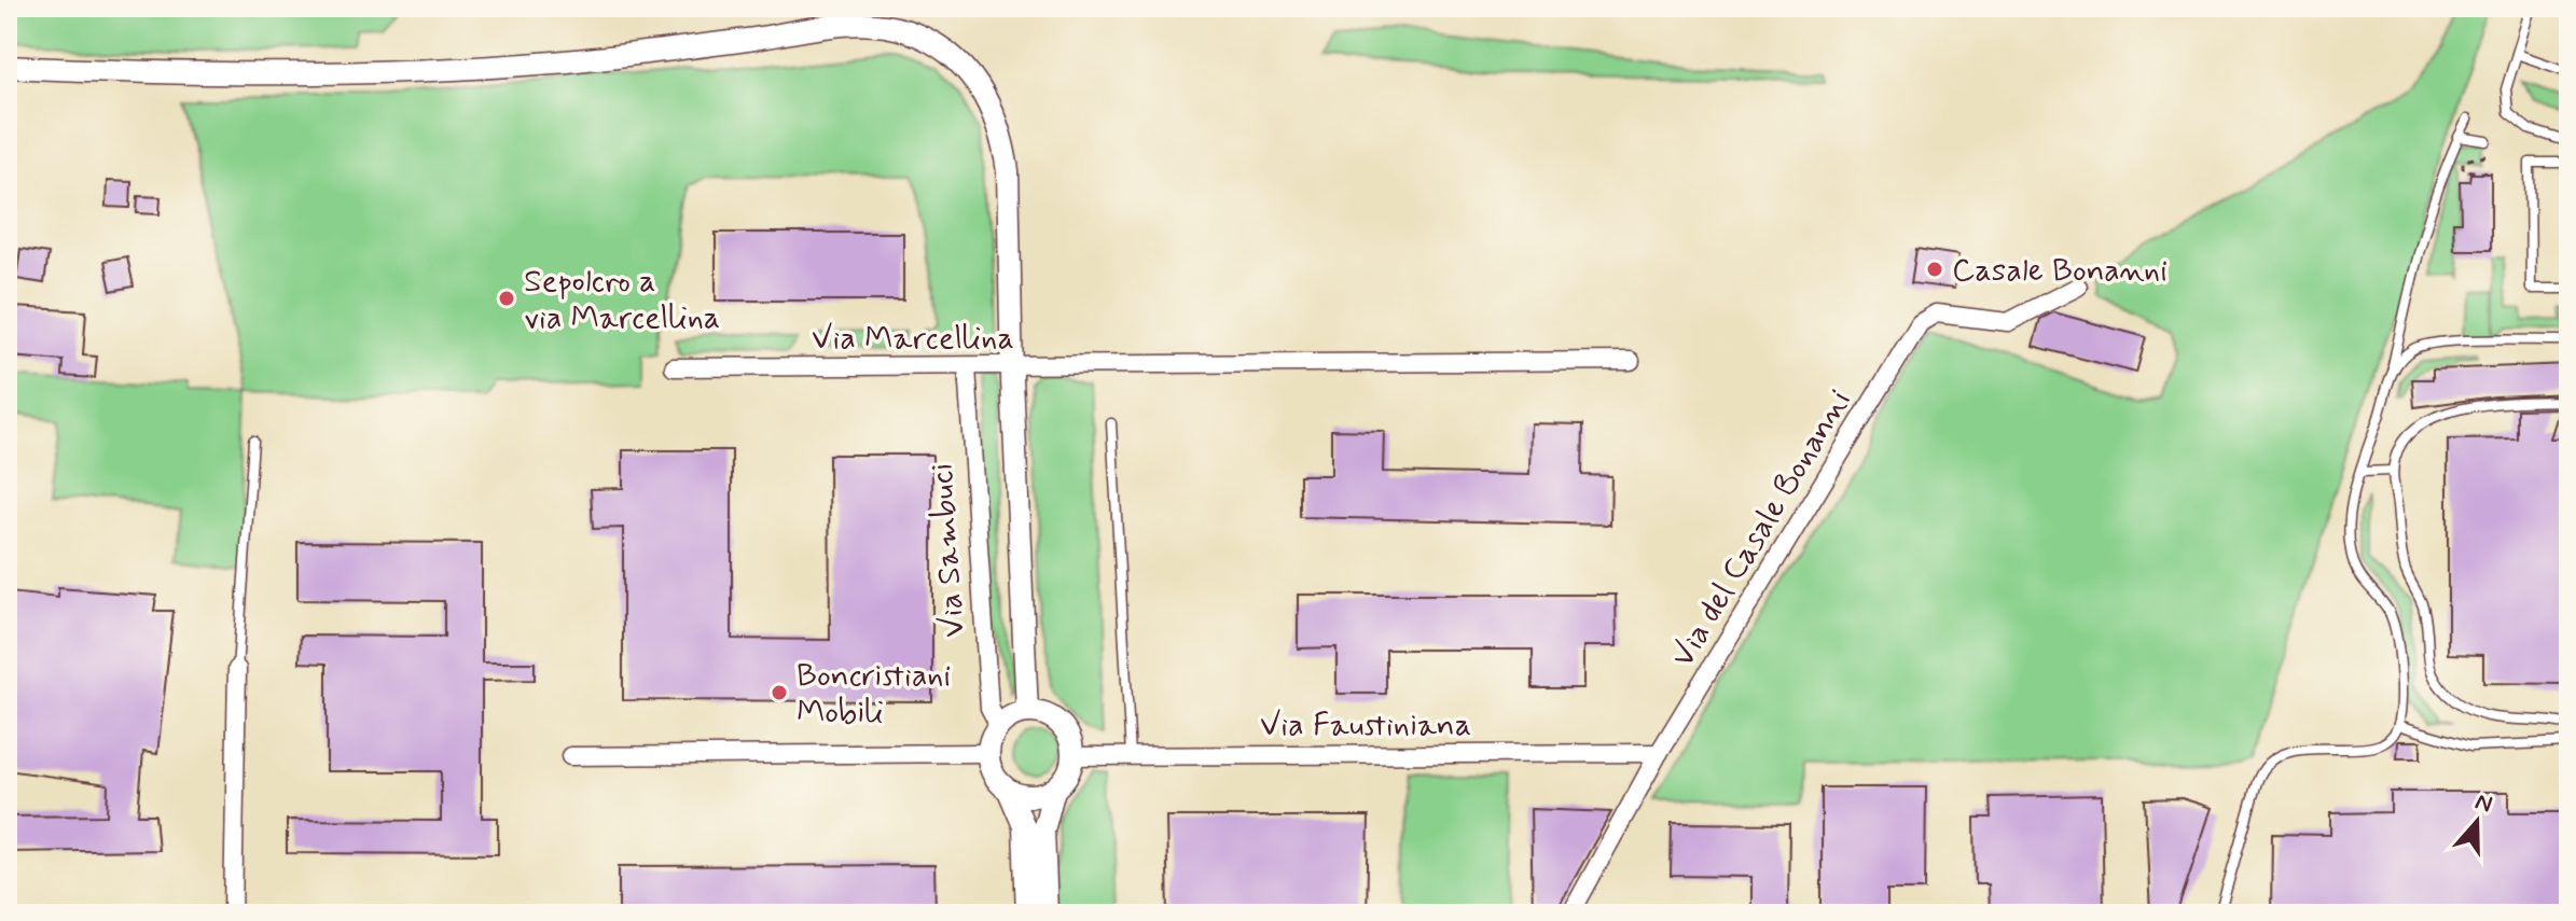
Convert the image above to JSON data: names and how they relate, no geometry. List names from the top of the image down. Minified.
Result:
{"streets":{"street":["Via Marcellina","Via del Casale Bonanni","Via Sambuci","Via Faustiniana"]},"crossings":[["Via Marcellina","Via Sambuci"],["Via del Casale Bonanni","Via Faustiniana"],["Via Sambuci","Via Faustiniana"]],"places":["Casale Bonanni","Sepolcro a via Marcellina","Boncristiani Mobili"],"north":"top"}
